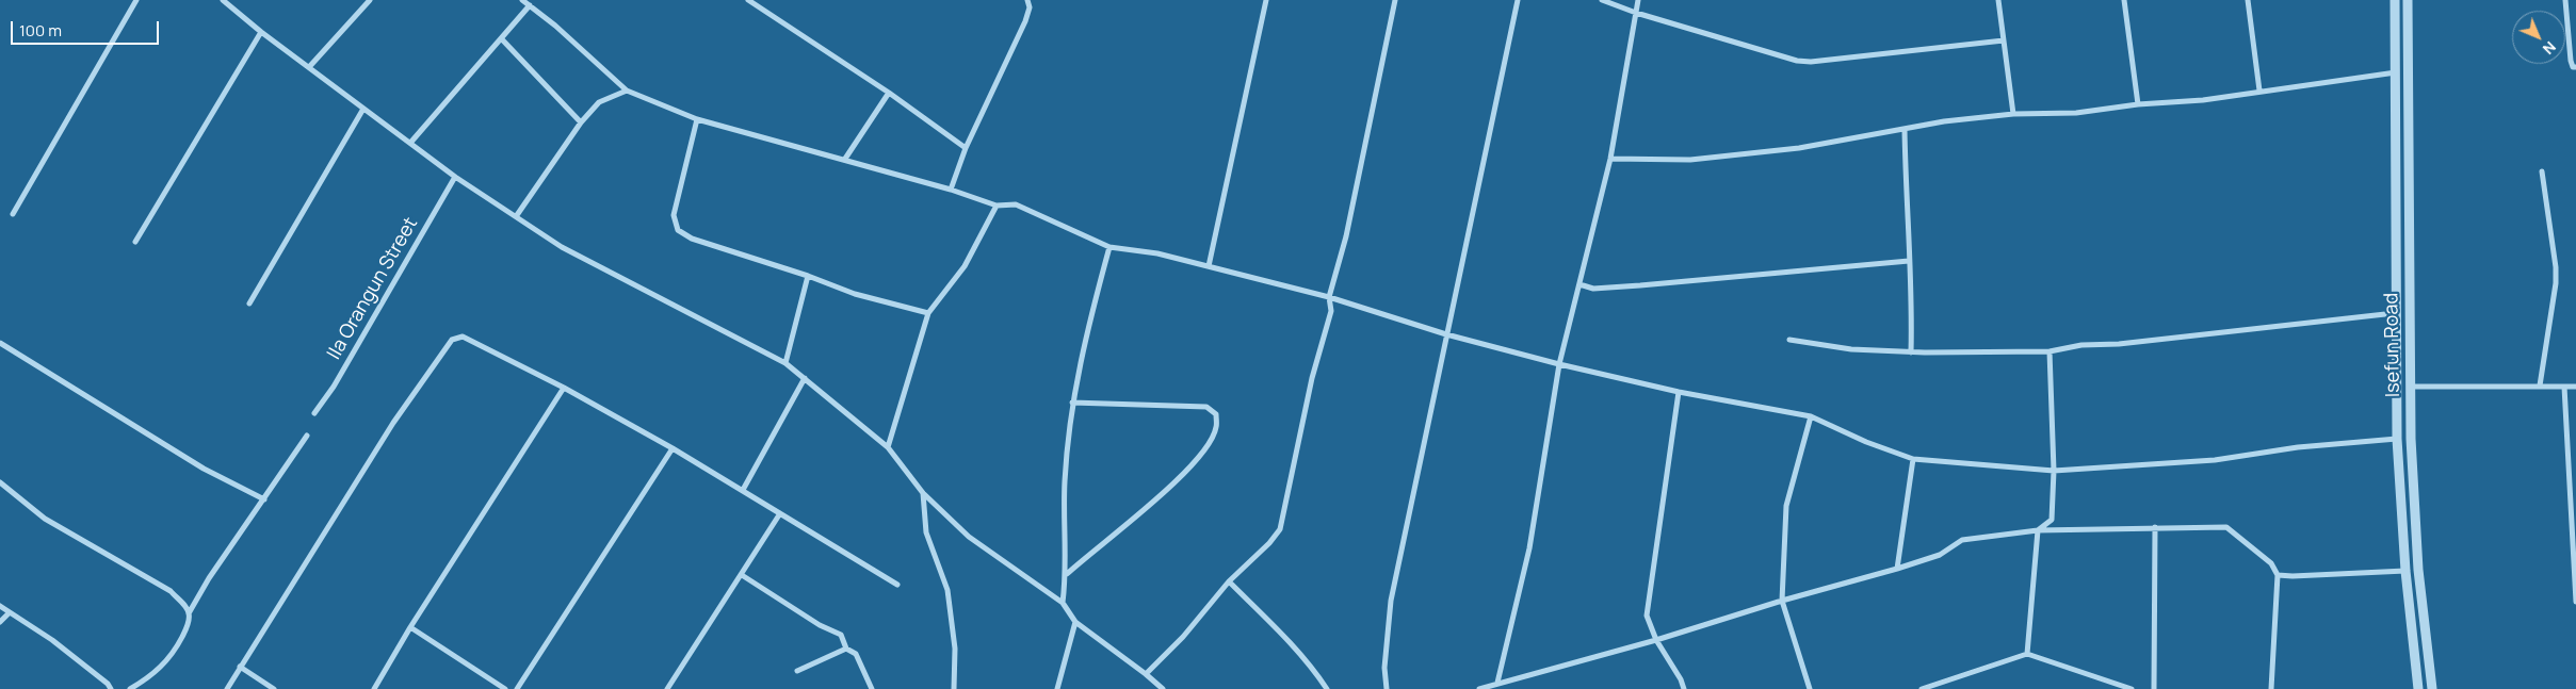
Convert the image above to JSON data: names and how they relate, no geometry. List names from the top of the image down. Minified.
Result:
{"streets":{"street":["Ila Orangun Street","Isefun Road"]},"scale_bar":"100 m","north":"bottom right"}
